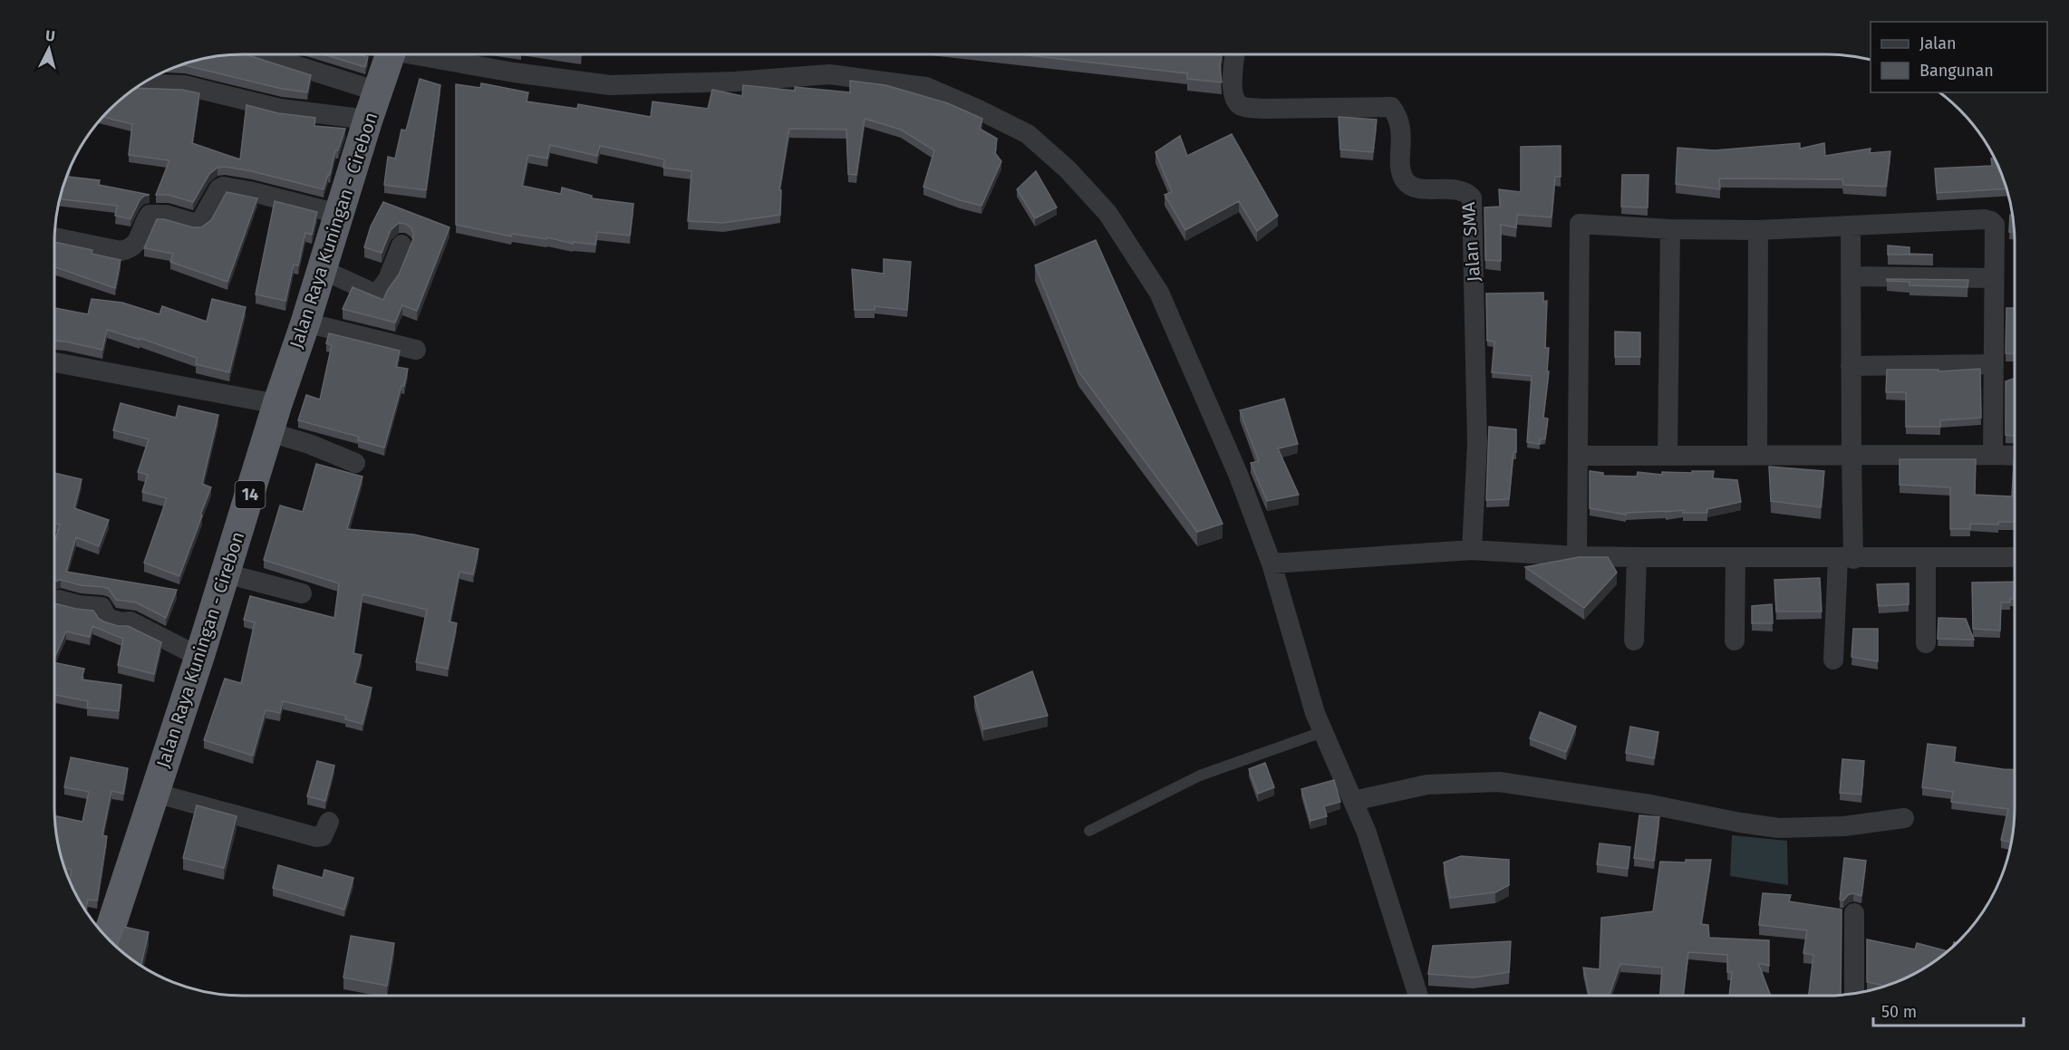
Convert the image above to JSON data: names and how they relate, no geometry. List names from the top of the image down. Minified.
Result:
{"streets":{"highway":["Jalan Raya Kuningan - Cirebon","14"],"street":["Jalan SMA"]},"legend":["Jalan","Bangunan"],"scale_bar":"50 m","north":"top"}
